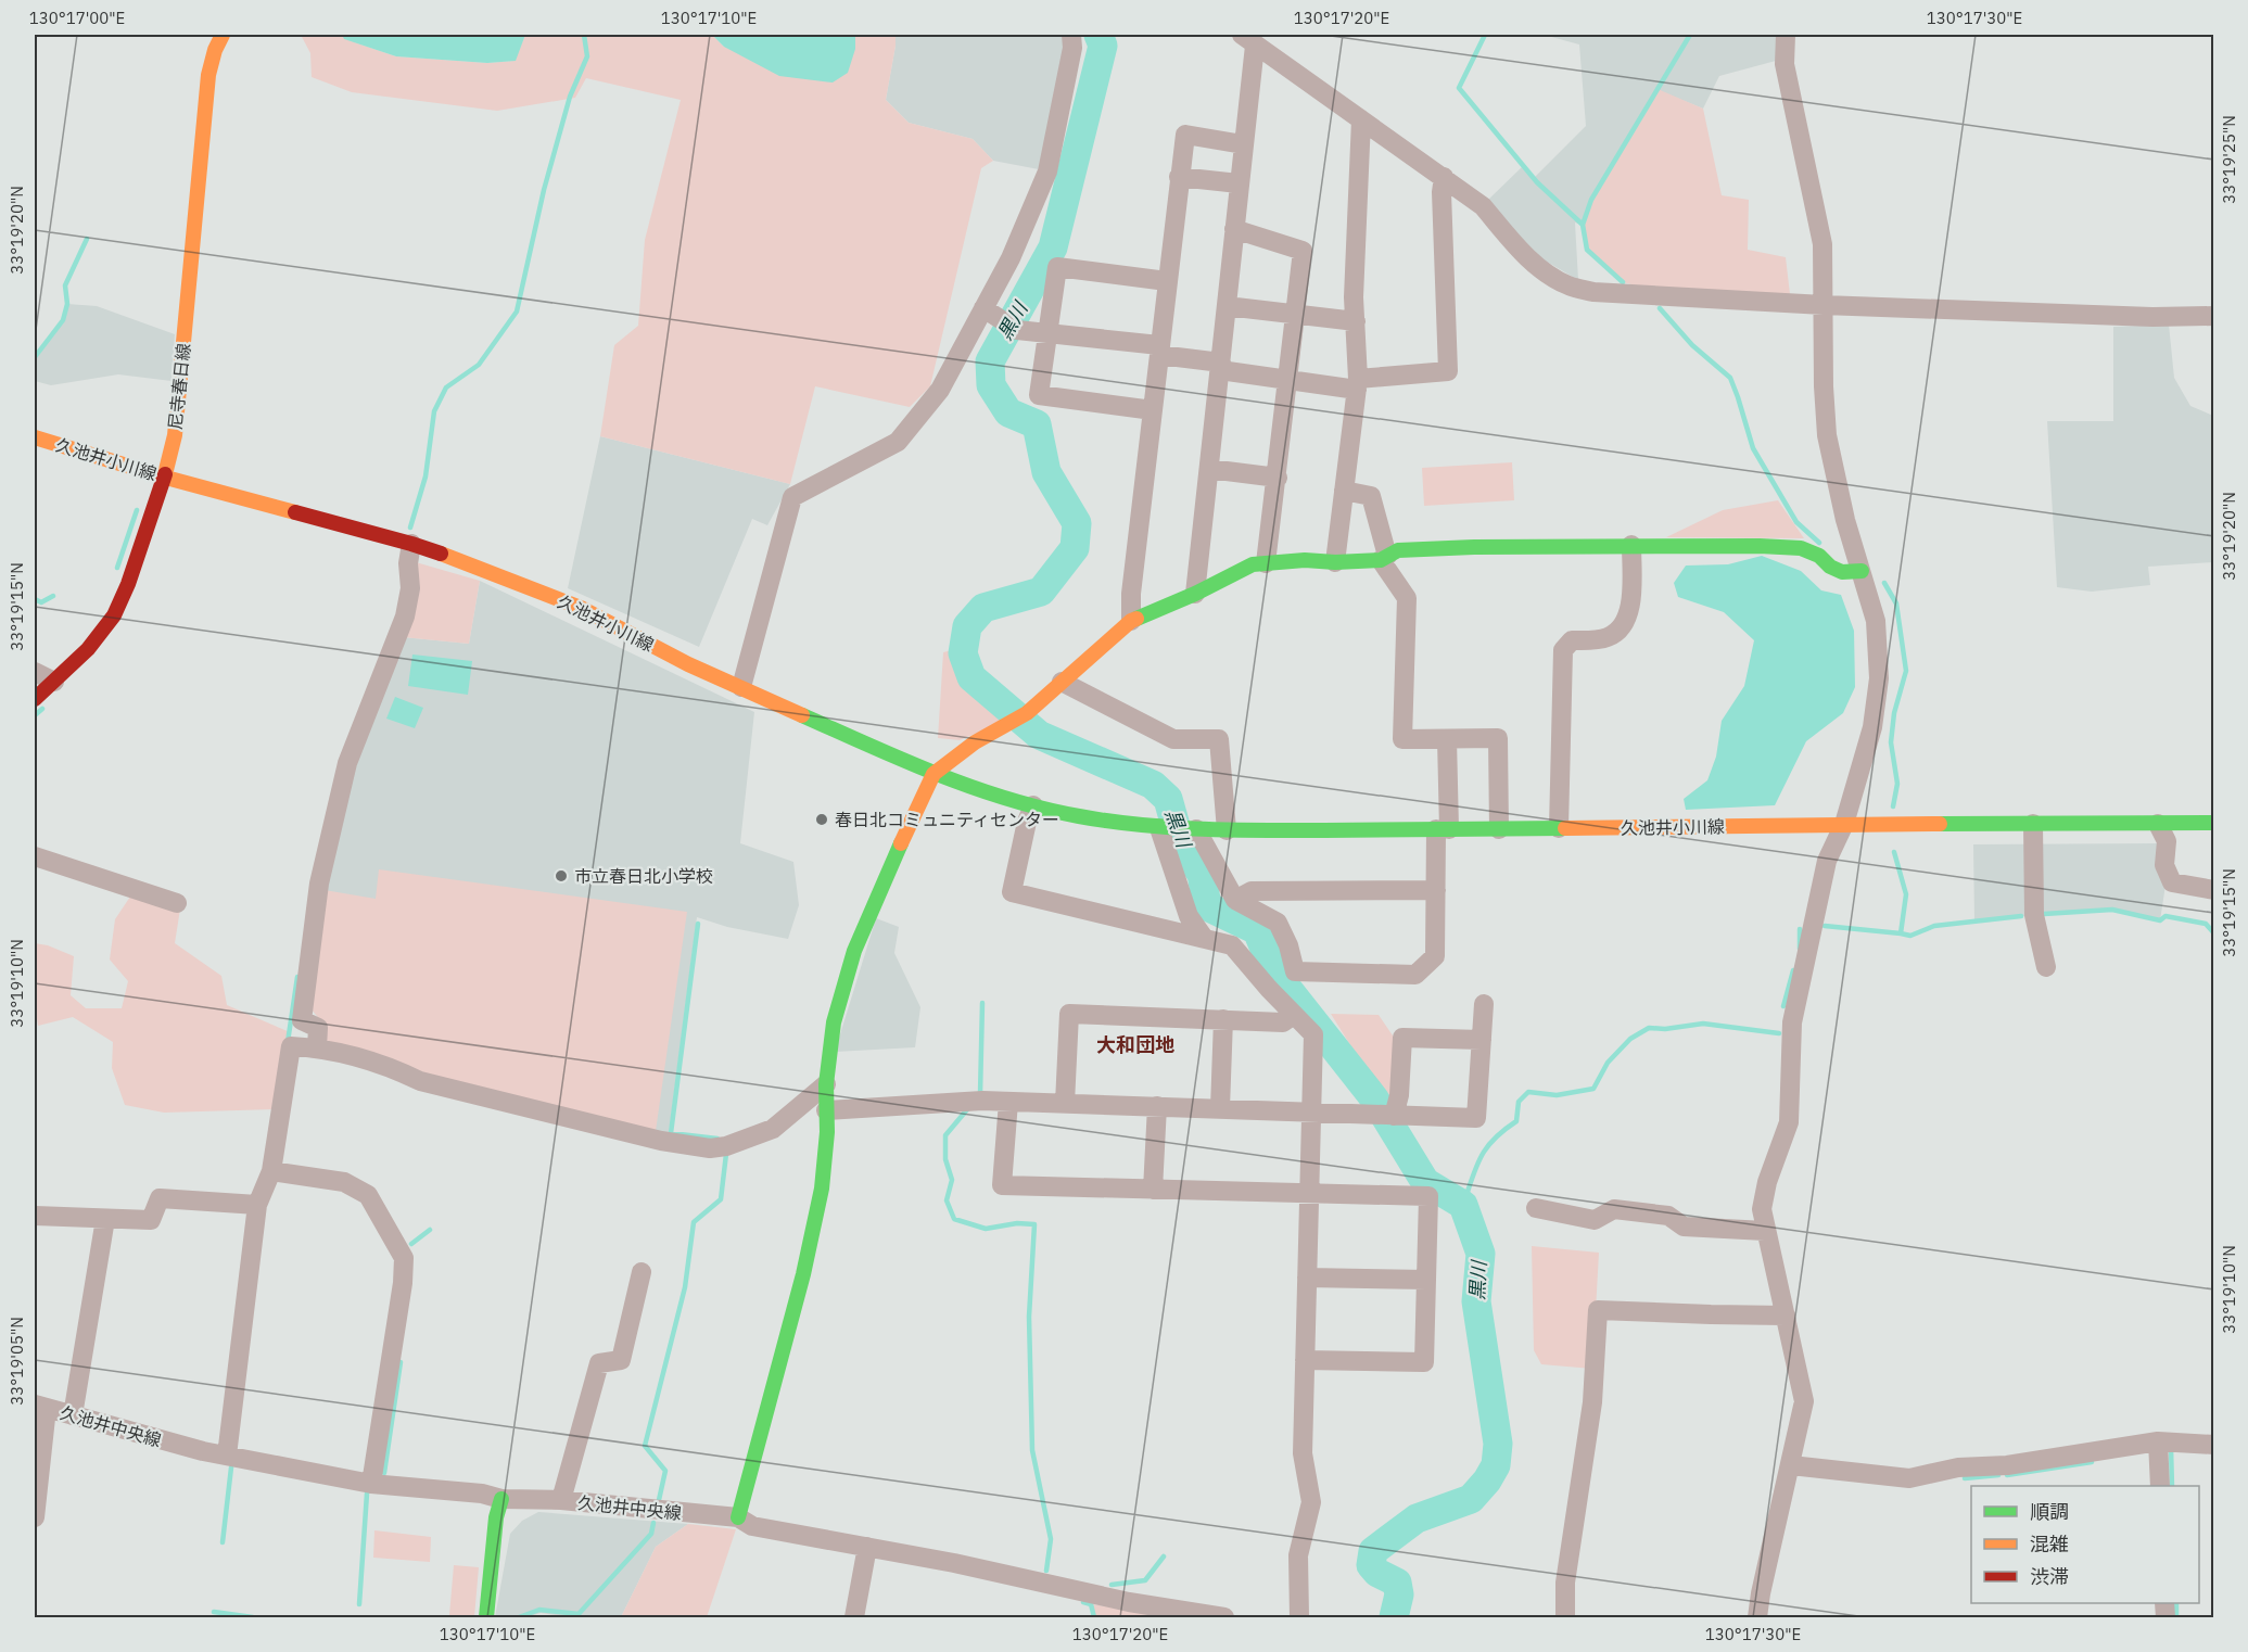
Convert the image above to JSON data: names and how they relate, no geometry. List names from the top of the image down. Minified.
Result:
{"streets":{"street":["尼寺春日線","久池井小川線","久池井中央線"]},"crossings":[["尼寺春日線","久池井小川線"]],"districts":["大和団地"],"water":["黒川"],"places":["春日北コミュニティセンター","市立春日北小学校"],"legend":["順調","混雑","渋滞"],"coordinates":["130°17'00\"E","130°17'10\"E","130°17'20\"E","130°17'30\"E","33°19'25\"N","33°19'20\"N","33°19'15\"N","33°19'10\"N","33°19'05\"N"]}
